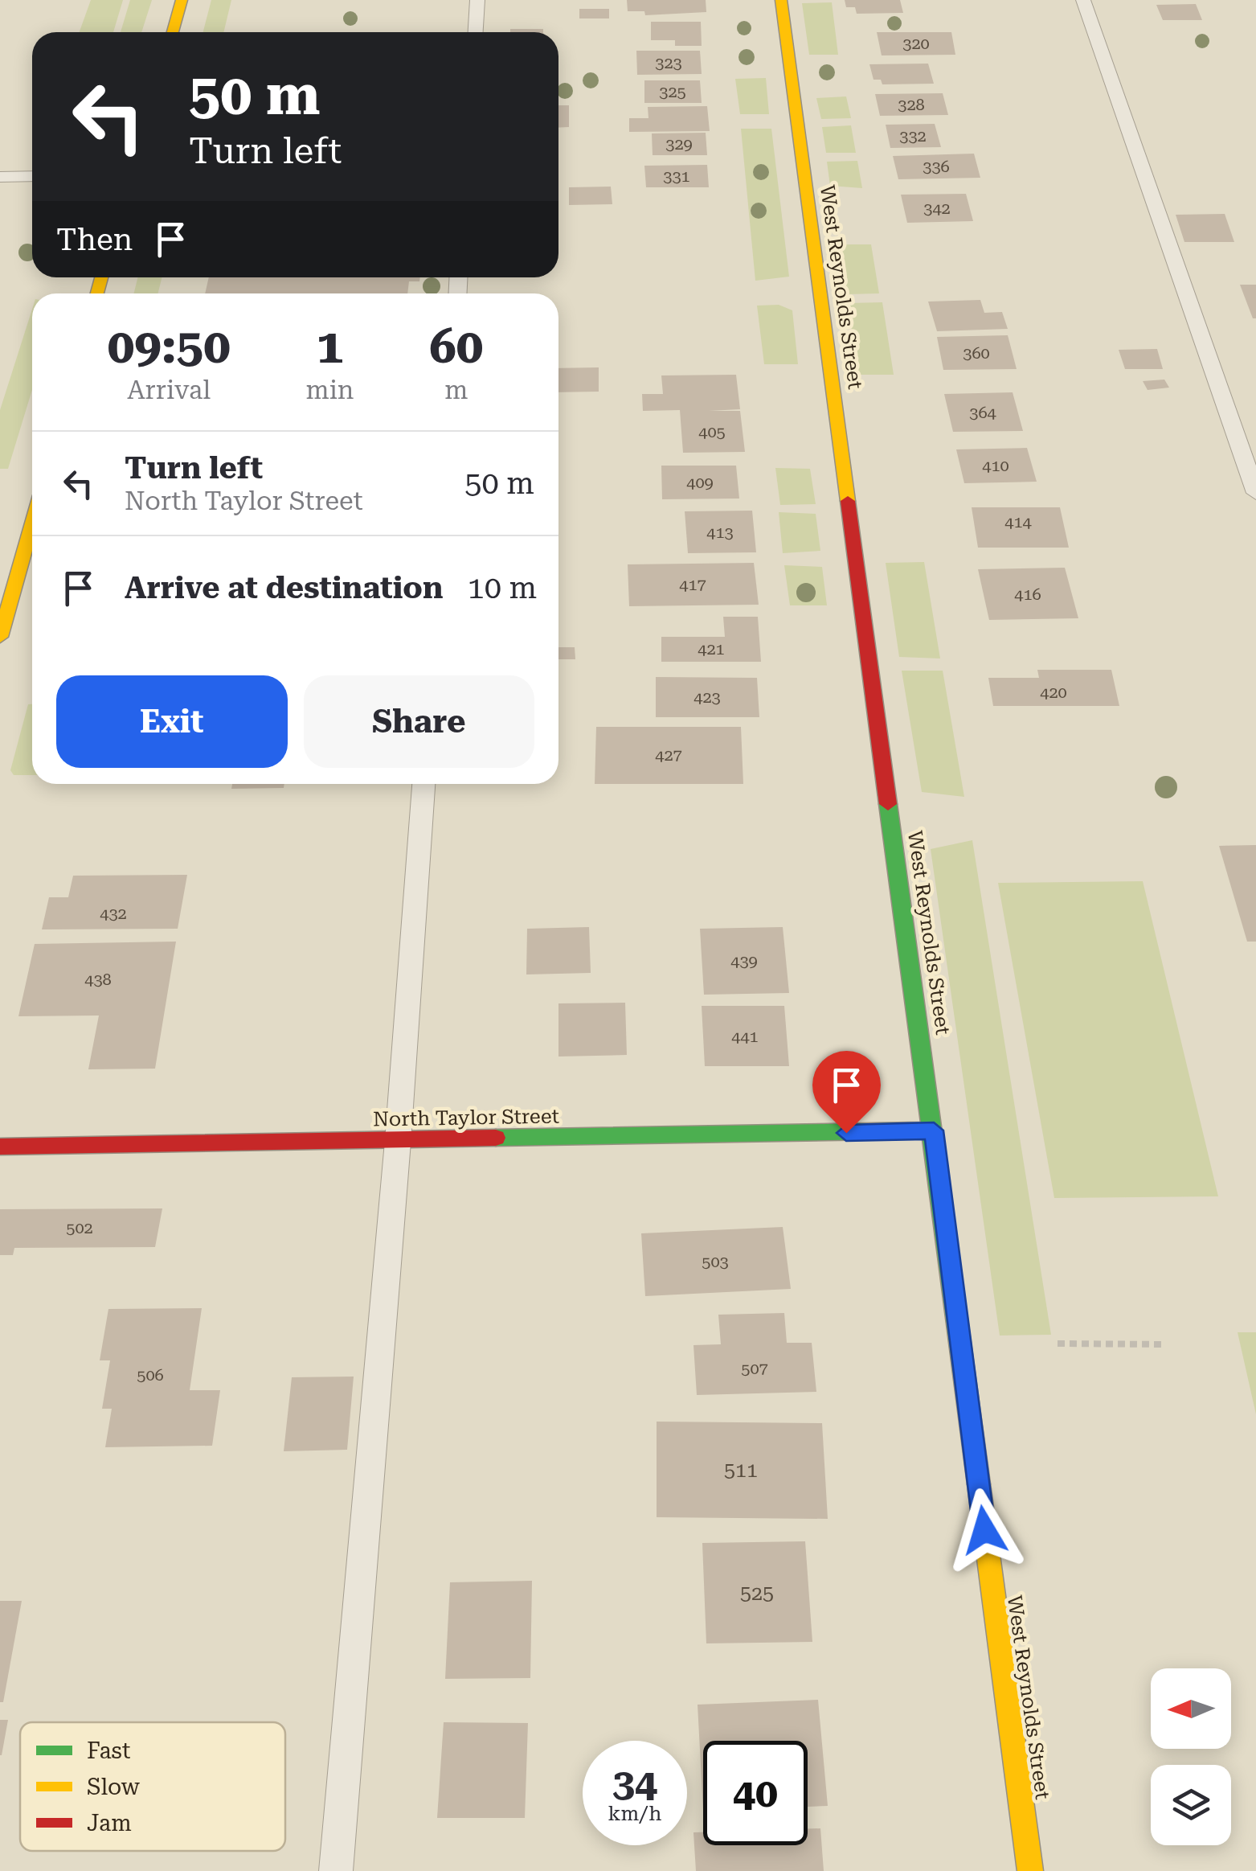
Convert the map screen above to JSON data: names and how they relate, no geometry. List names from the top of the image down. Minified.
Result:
{"streets":{"street":["West Reynolds Street","North Taylor Street"]},"crossings":[["West Reynolds Street","North Taylor Street"]],"house_numbers":["320","323","325","328","332","329","336","331","342","360","364","405","410","409","414","413","417","416","421","420","423","427","432","439","438","441","502","503","507","506","511","525"],"legend":["Fast","Slow","Jam"],"north":"left","page":{"turn":["50 m","Turn left"],"then":"Then","eta":["09:50","Arrival","1","min","60","m"],"list":[{"name":"Turn left","note":"North Taylor Street","value":"50 m"},{"name":"Arrive at destination","value":"10 m"}],"buttons":["Exit","Share"],"speed":"34 km/h","limit":"40"}}
